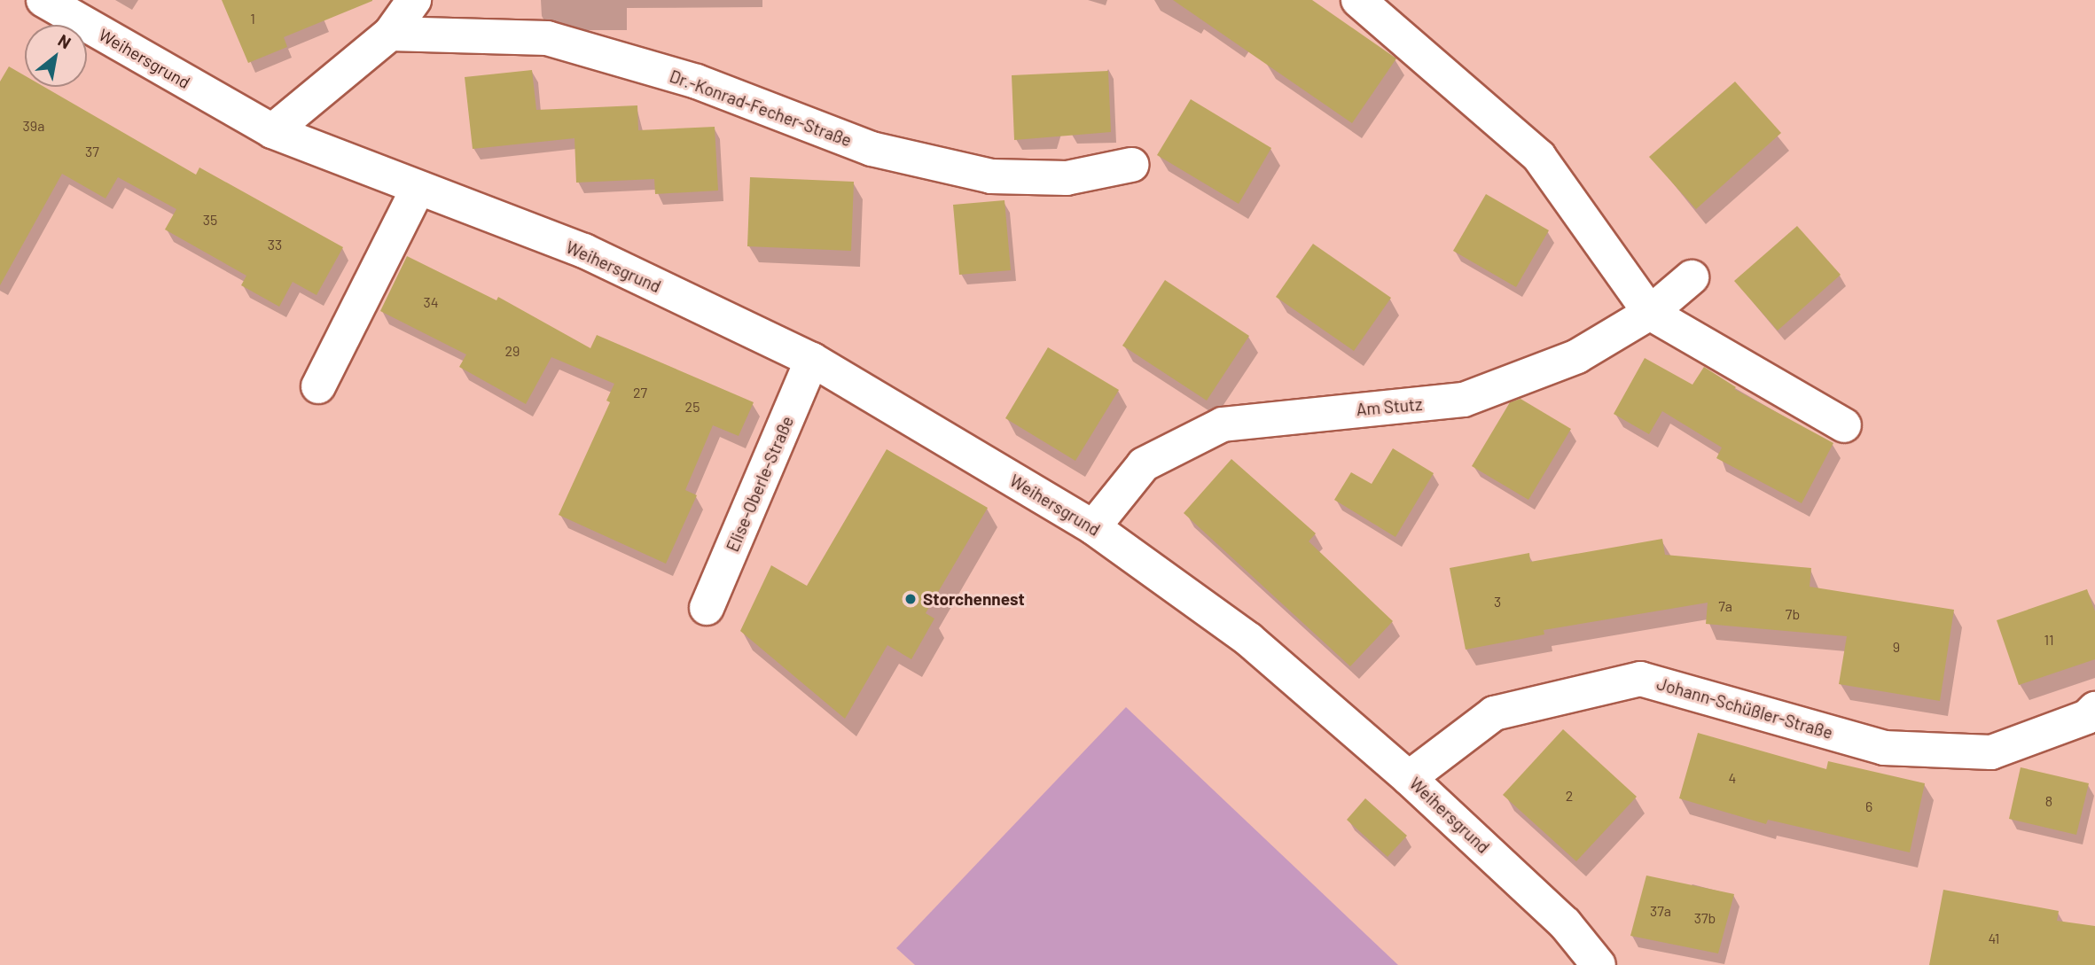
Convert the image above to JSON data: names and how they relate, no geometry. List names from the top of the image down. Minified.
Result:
{"streets":{"street":["Weihersgrund","Dr.-Konrad-Fecher-Straße","Am Stutz","Elise-Oberle-Straße","Johann-Schüßler-Straße"]},"crossings":[["Weihersgrund","Am Stutz"],["Weihersgrund","Elise-Oberle-Straße"],["Weihersgrund","Johann-Schüßler-Straße"]],"places":["Storchennest"],"house_numbers":["1","39a","37","35","33","34","29","27","25","3","7a","7b","11","9","4","2","8","6","37a","37b","41"],"north":"top right"}
